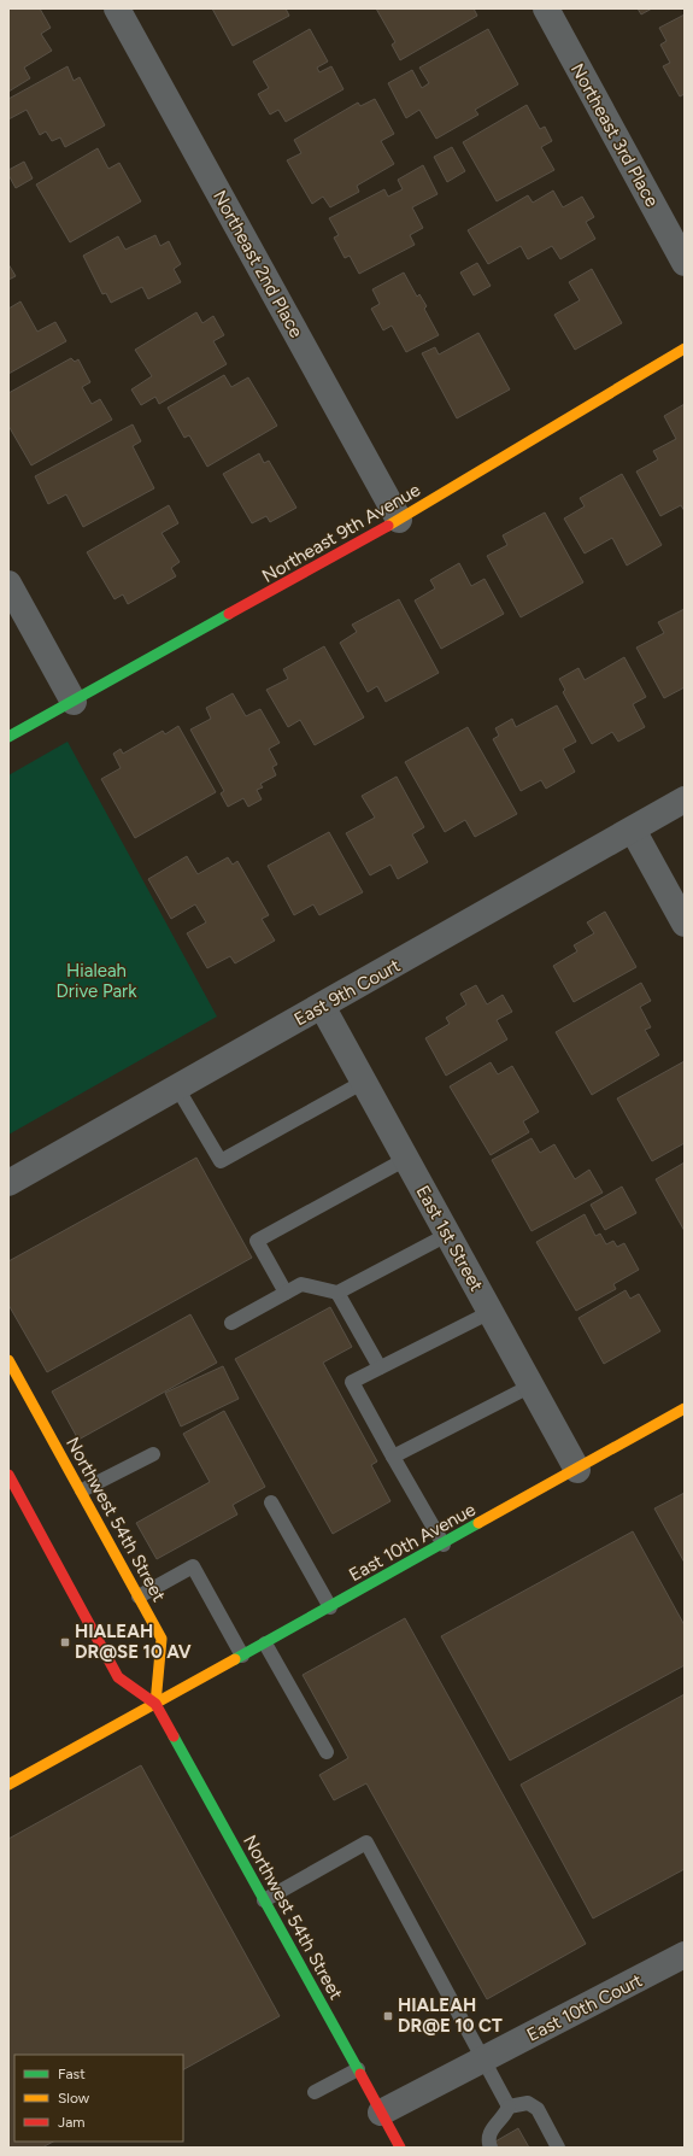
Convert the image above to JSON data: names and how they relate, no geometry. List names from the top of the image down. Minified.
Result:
{"streets":{"street":["Northeast 3rd Place","Northeast 2nd Place","Northeast 9th Avenue","East 9th Court","East 1st Street","Northwest 54th Street","East 10th Avenue","East 10th Court"]},"crossings":[["Northeast 2nd Place","Northeast 9th Avenue"],["East 9th Court","East 1st Street"],["East 1st Street","East 10th Avenue"],["Northwest 54th Street","East 10th Avenue"],["Northwest 54th Street","East 10th Court"]],"parks":["Hialeah Drive Park"],"places":{"transit":["HIALEAH DR@SE 10 AV","HIALEAH DR@E 10 CT"]},"legend":["Fast","Slow","Jam"]}
